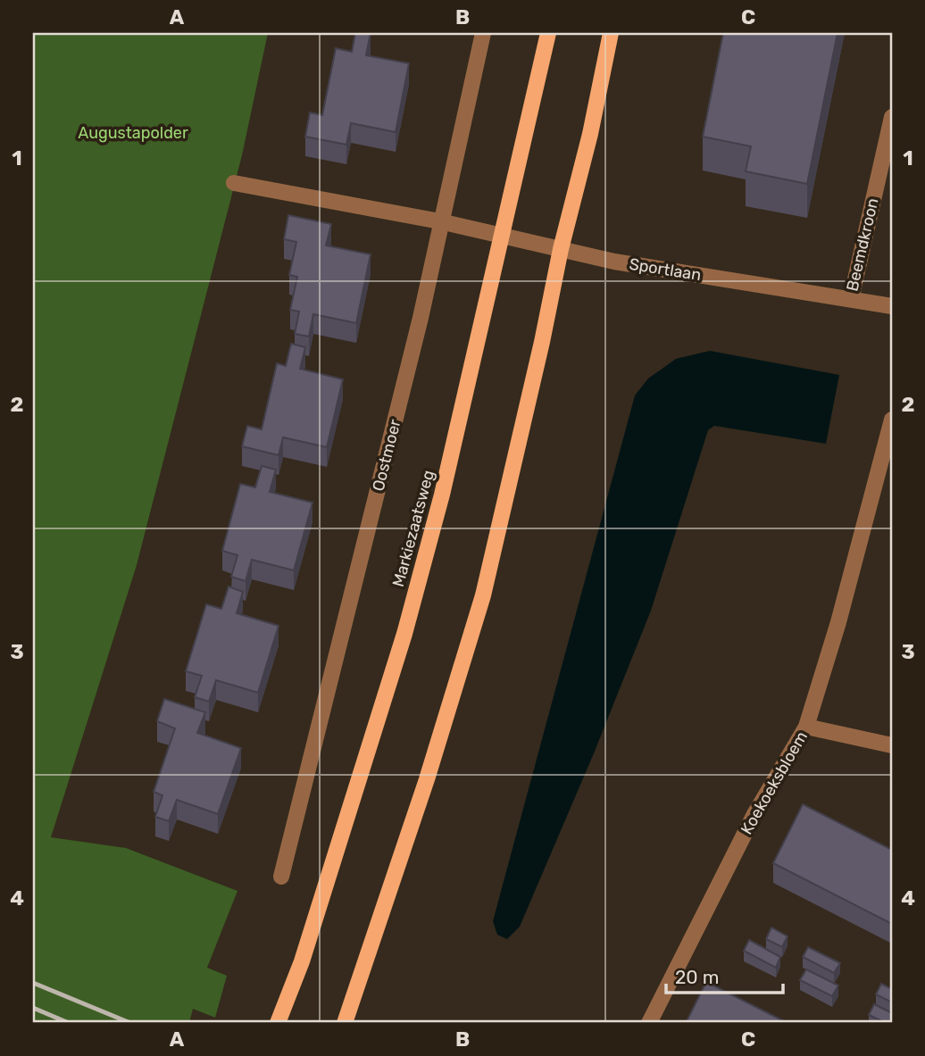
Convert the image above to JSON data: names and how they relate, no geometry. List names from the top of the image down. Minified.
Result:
{"streets":{"main road":["Markiezaatsweg"],"street":["Beemdkroon","Sportlaan","Oostmoer","Koekoeksbloem"]},"crossings":[["Beemdkroon","Sportlaan"],["Sportlaan","Oostmoer"],["Sportlaan","Markiezaatsweg"]],"parks":["Augustapolder"],"scale_bar":"20 m","grid":{"columns":["A","B","C"],"rows":["1","2","3","4"]}}
